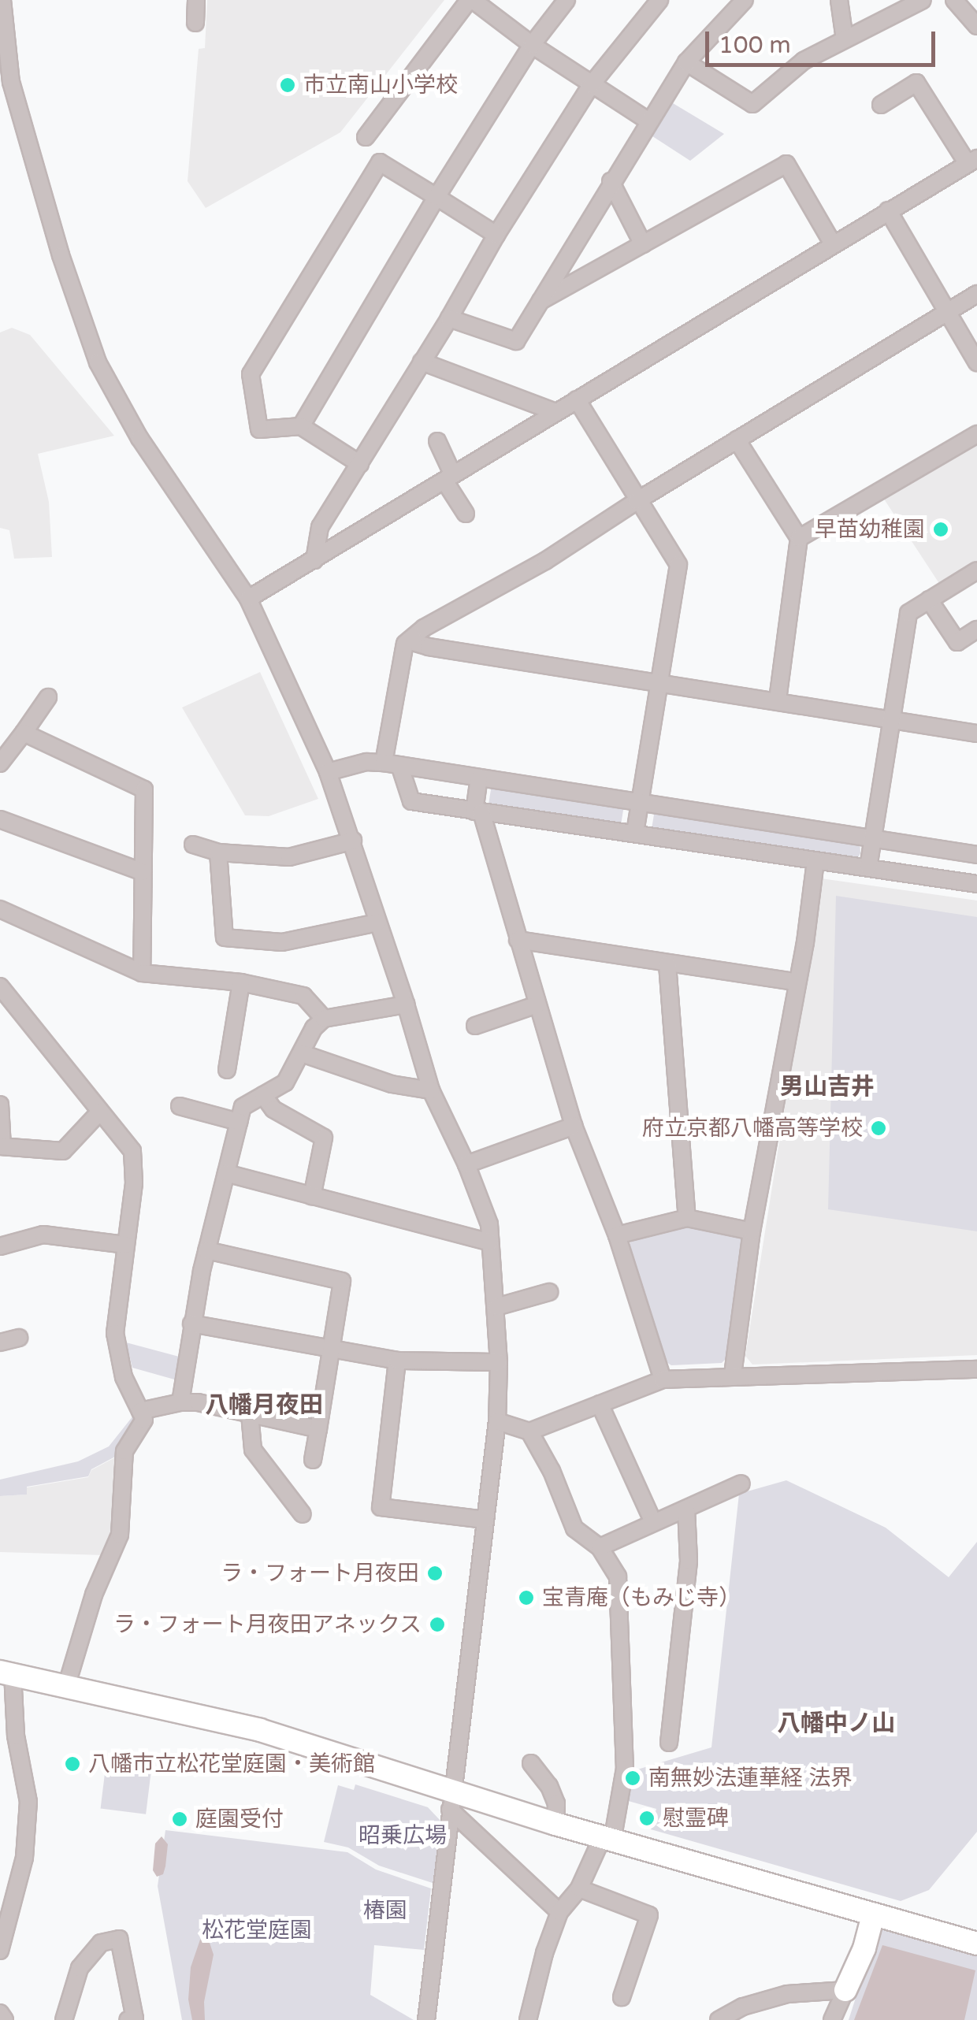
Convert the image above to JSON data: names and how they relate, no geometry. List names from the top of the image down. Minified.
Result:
{"districts":["男山吉井","八幡月夜田","八幡中ノ山"],"parks":["昭乗広場","椿園","松花堂庭園"],"places":["市立南山小学校","早苗幼稚園","府立京都八幡高等学校","ラ・フォート月夜田","宝青庵（もみじ寺）","ラ・フォート月夜田アネックス","八幡市立松花堂庭園・美術館","南無妙法蓮華経 法界","慰霊碑","庭園受付"],"scale_bar":"100 m"}
